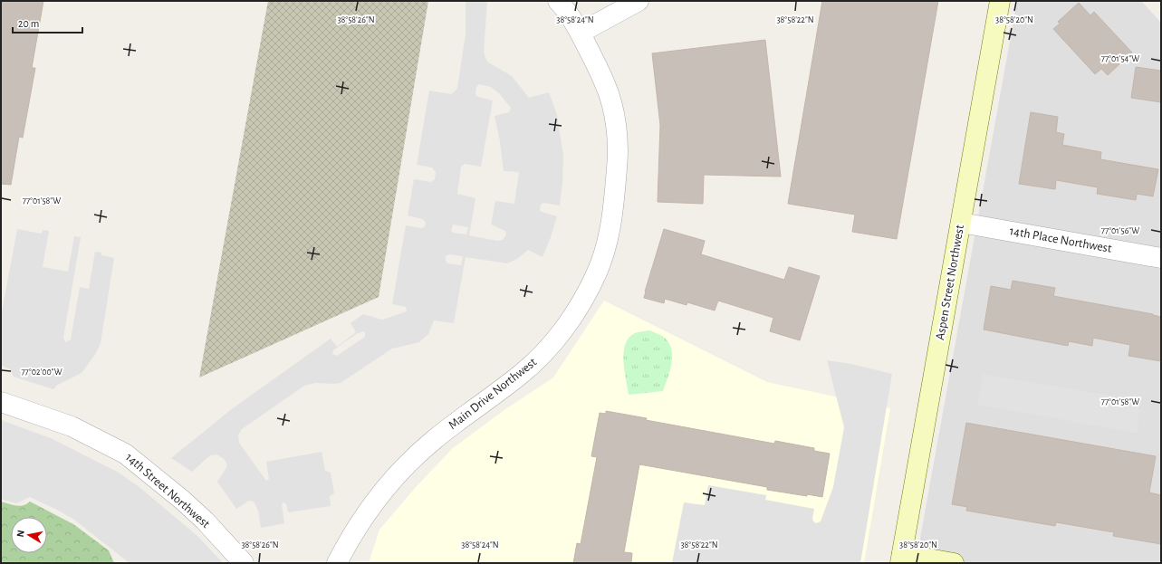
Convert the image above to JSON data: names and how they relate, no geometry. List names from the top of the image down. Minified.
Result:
{"streets":{"street":["14th Place Northwest","Aspen Street Northwest","Main Drive Northwest","14th Street Northwest"]},"crossings":[["14th Place Northwest","Aspen Street Northwest"]],"scale_bar":"20 m","north":"left","coordinates":["38°58'26\"N","38°58'24\"N","38°58'22\"N","38°58'20\"N","77°01'54\"W","77°01'58\"W","77°01'56\"W","77°02'00\"W"]}
